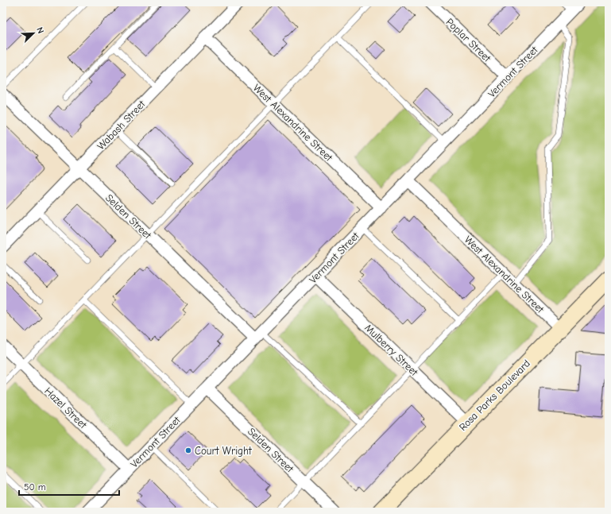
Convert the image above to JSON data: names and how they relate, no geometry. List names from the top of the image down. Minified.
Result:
{"streets":{"street":["Poplar Street","Vermont Street","West Alexandrine Street","Wabash Street","Selden Street","Mulberry Street","Rosa Parks Boulevard","Hazel Street"]},"crossings":[["Poplar Street","Vermont Street"],["Vermont Street","West Alexandrine Street"],["Vermont Street","Selden Street"],["Vermont Street","Mulberry Street"],["Vermont Street","Hazel Street"],["West Alexandrine Street","Wabash Street"],["West Alexandrine Street","Rosa Parks Boulevard"],["Wabash Street","Selden Street"],["Mulberry Street","Rosa Parks Boulevard"]],"places":["Court Wright"],"scale_bar":"50 m","north":"top right"}
